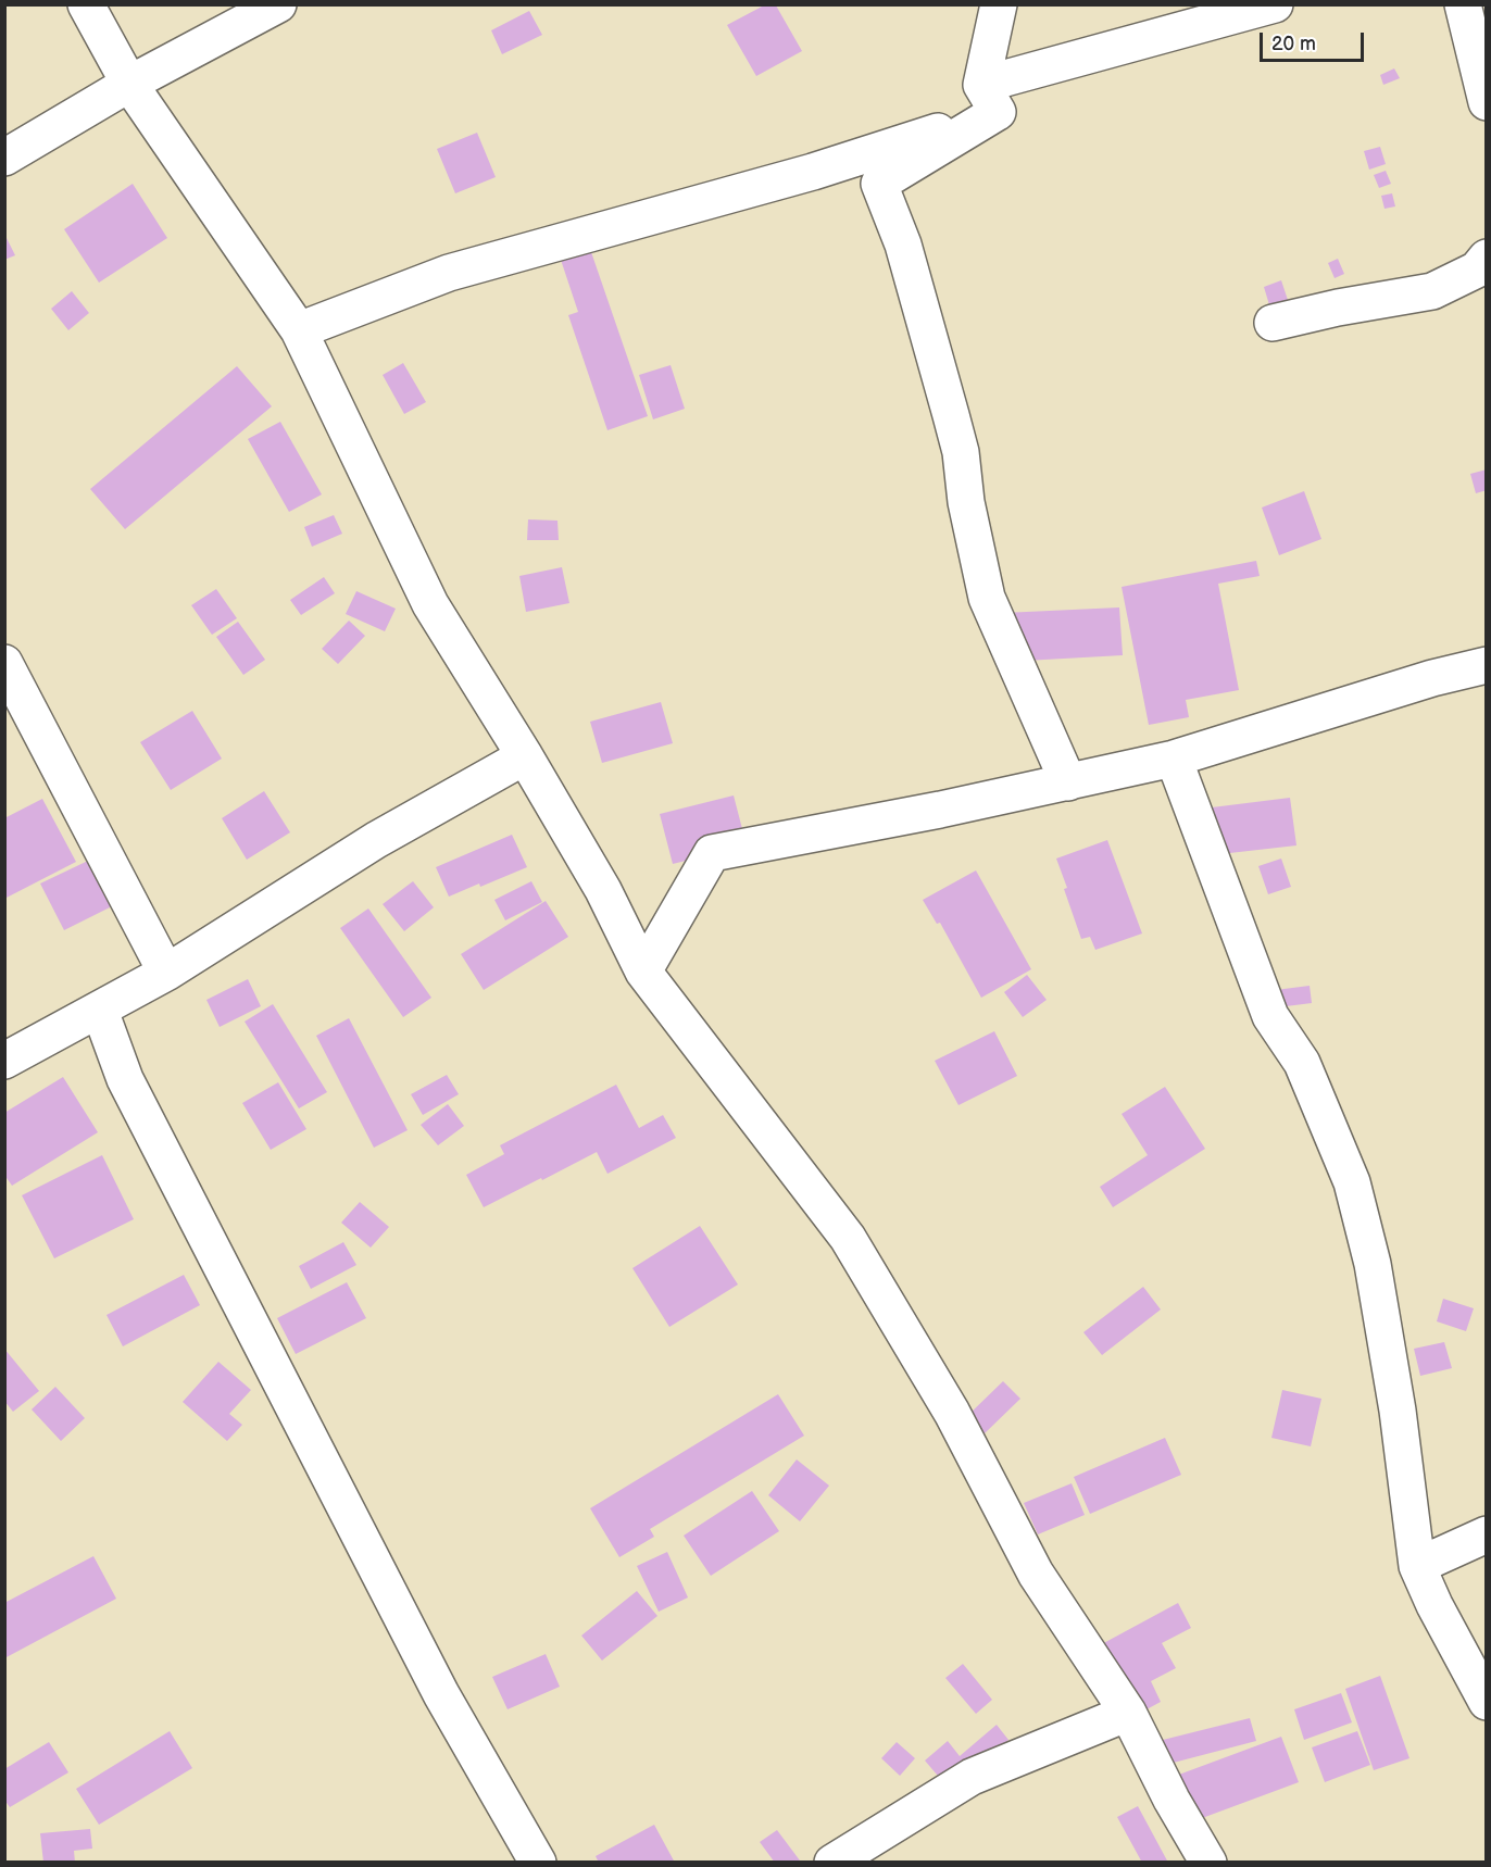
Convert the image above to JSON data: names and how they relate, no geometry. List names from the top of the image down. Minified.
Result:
{"scale_bar":"20 m"}
